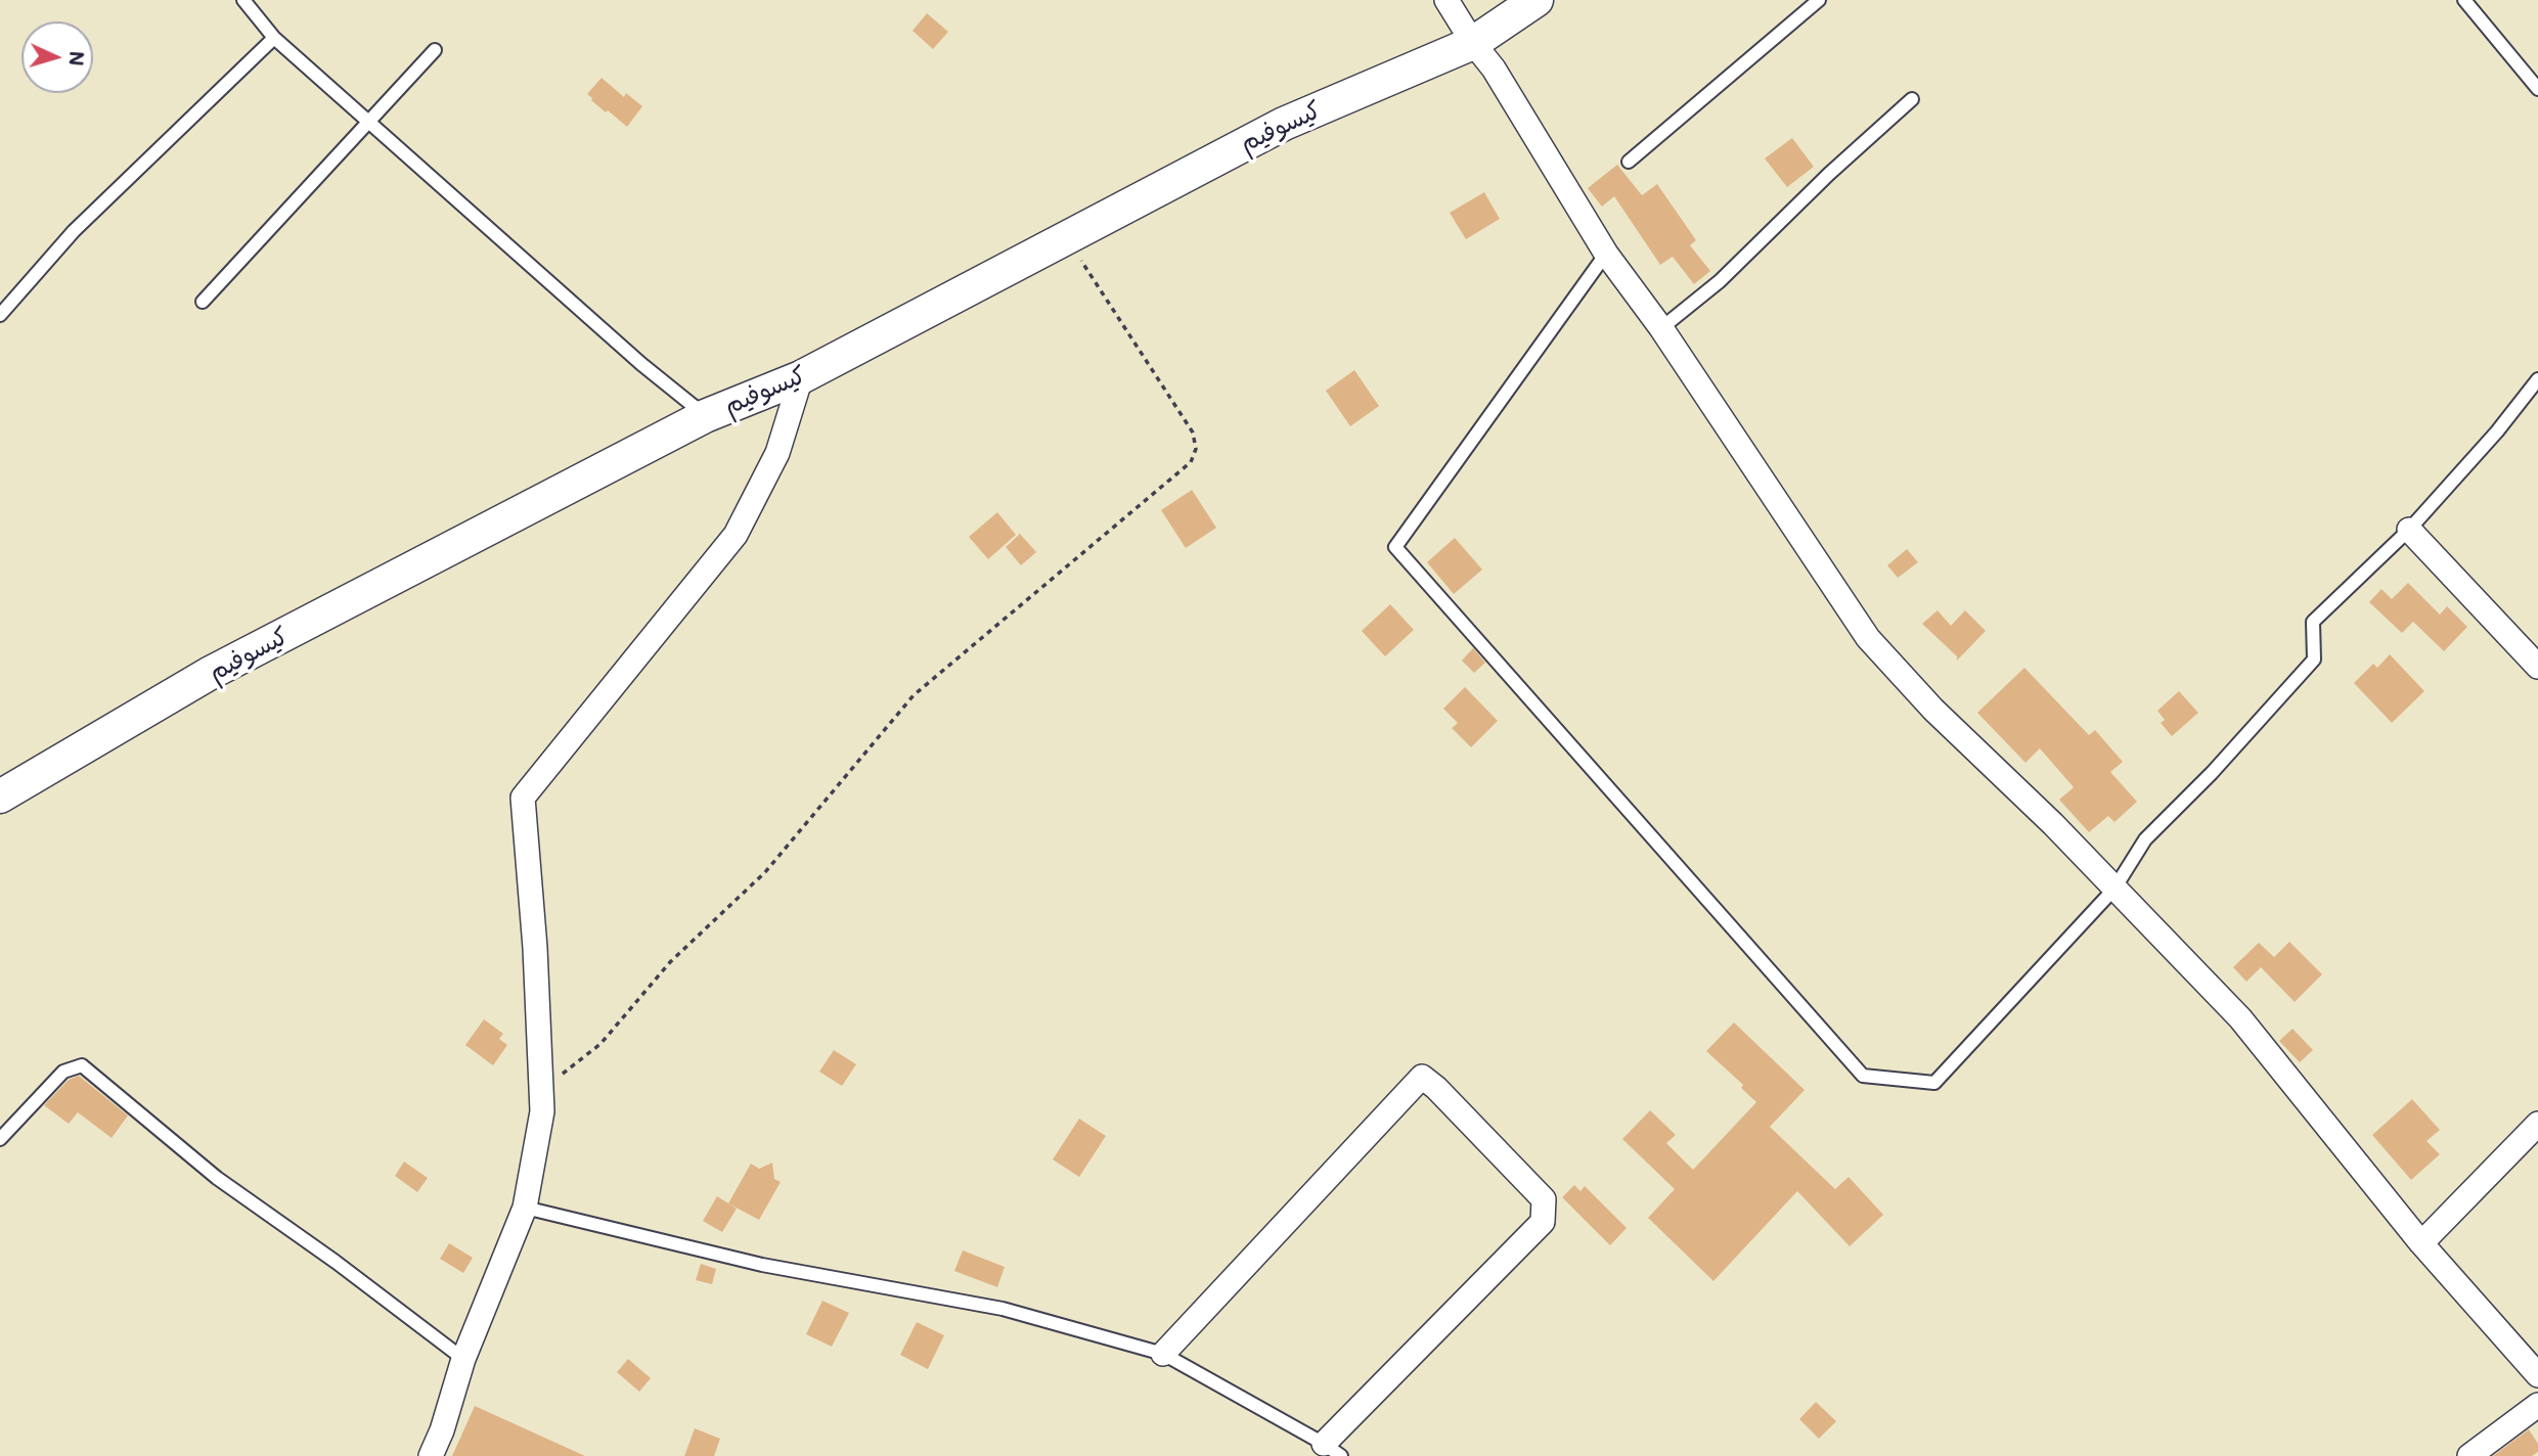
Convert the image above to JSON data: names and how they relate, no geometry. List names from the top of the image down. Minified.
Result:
{"streets":{"street":["كيسوفيم"]},"north":"right"}
